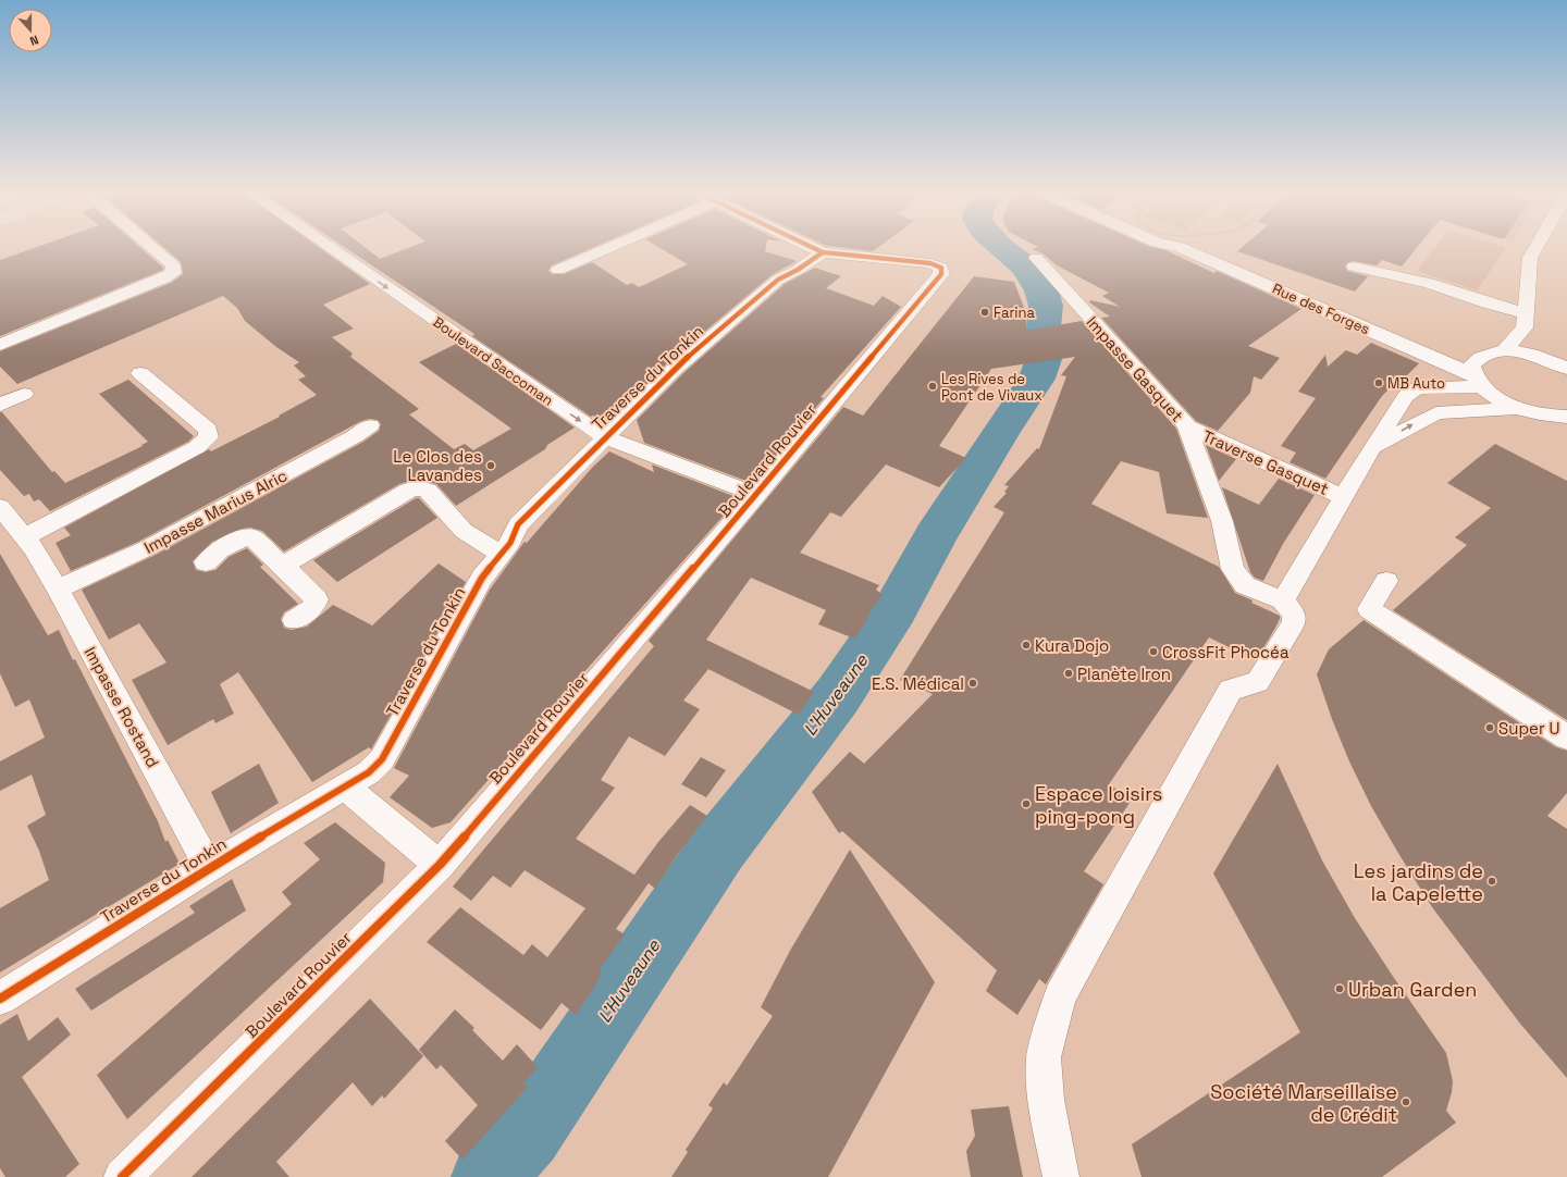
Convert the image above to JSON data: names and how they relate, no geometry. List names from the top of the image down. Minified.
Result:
{"streets":{"street":["Rue des Forges","Boulevard Saccoman","Impasse Gasquet","Traverse du Tonkin","Boulevard Rouvier","Traverse Gasquet","Impasse Marius Alric","Impasse Rostand"]},"crossings":[["Boulevard Saccoman","Traverse du Tonkin"],["Boulevard Saccoman","Boulevard Rouvier"],["Impasse Gasquet","Traverse Gasquet"],["Traverse du Tonkin","Boulevard Rouvier"],["Traverse du Tonkin","Impasse Rostand"],["Impasse Marius Alric","Impasse Rostand"]],"one_way":["Boulevard Saccoman"],"water":["L'Huveaune"],"places":["Farina","MB Auto","Les Rives de Pont de Vivaux","Le Clos des Lavandes","Kura Dojo","CrossFit Phocéa","Planète Iron","E.S. Médical","Super U","Espace loisirs ping-pong","Les jardins de la Capelette","Urban Garden","Société Marseillaise de Crédit"],"north":"bottom"}
